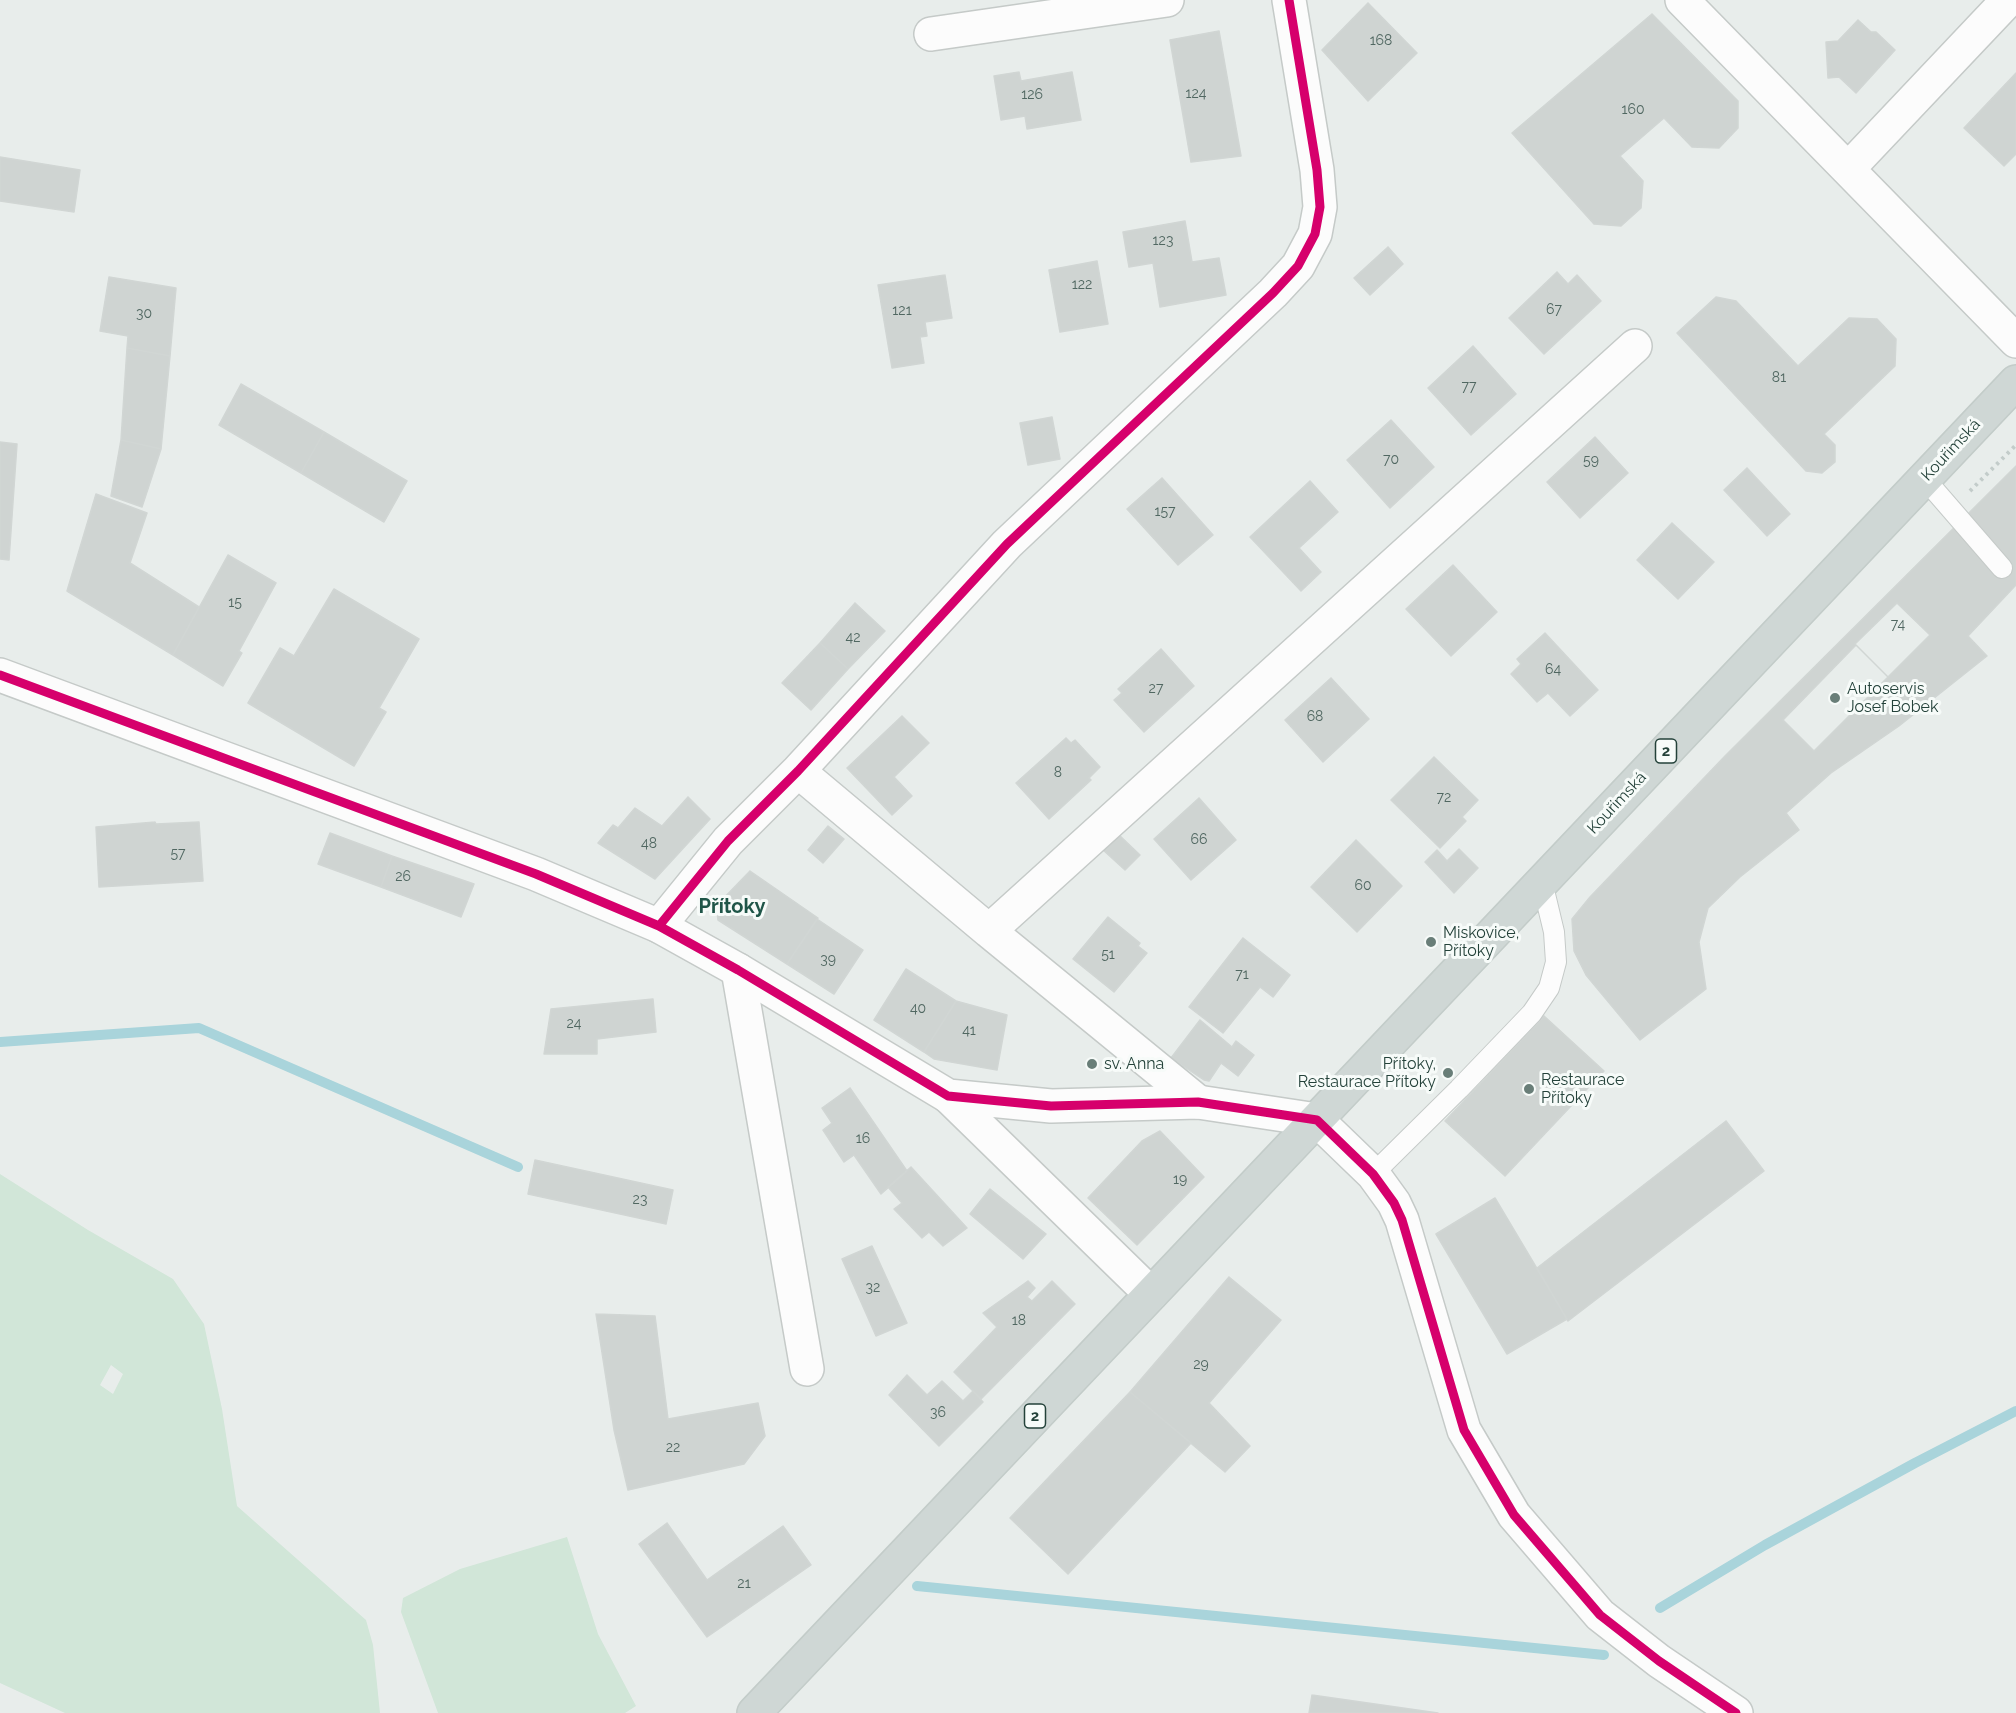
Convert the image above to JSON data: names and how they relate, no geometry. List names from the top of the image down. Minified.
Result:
{"streets":{"main road":["Kouřimská","2"]},"crossings":[["Kouřimská","2"]],"districts":["Přítoky"],"places":["Autoservis Josef Bobek","Miskovice, Přítoky","sv. Anna","Přítoky, Restaurace Přítoky","Restaurace Přítoky"],"house_numbers":["168","124","126","160","123","122","67","121","30","81","77","70","59","157","15","74","42","64","27","68","8","72","66","48","57","26","60","51","39","71","40","24","41","16","19","23","32","18","29","36","22","21"]}
